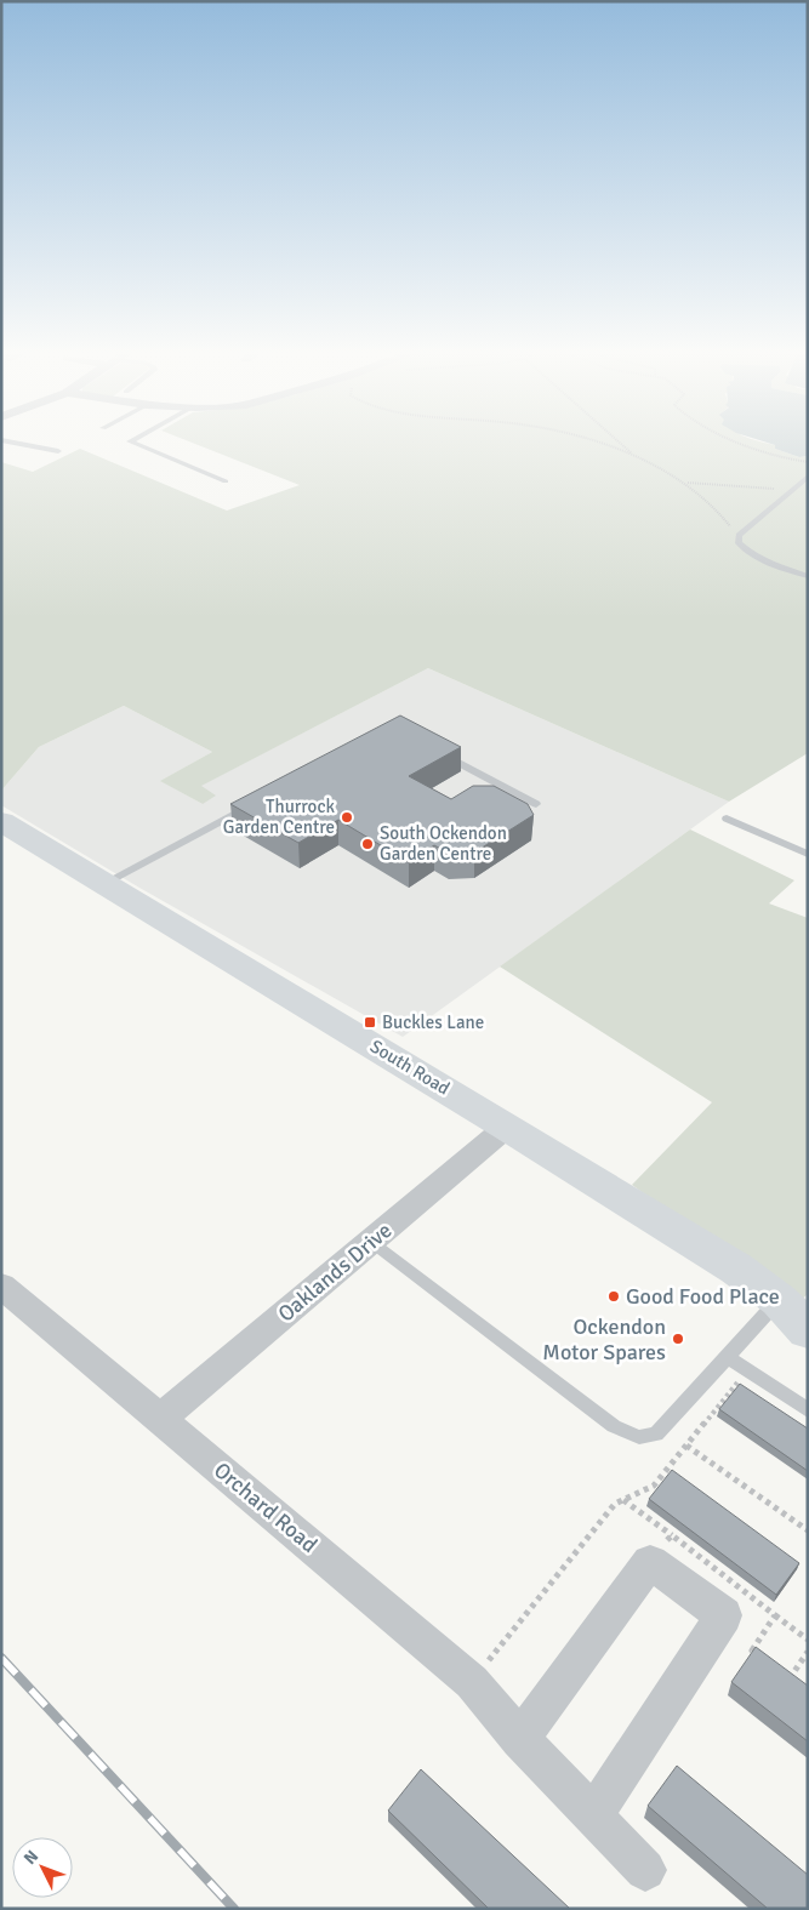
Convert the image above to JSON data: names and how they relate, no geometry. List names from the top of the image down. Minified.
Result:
{"streets":{"main road":["South Road"],"street":["Oaklands Drive","Orchard Road"]},"crossings":[["South Road","Oaklands Drive"],["Oaklands Drive","Orchard Road"]],"places":{"other":["Thurrock Garden Centre","South Ockendon Garden Centre","Good Food Place","Ockendon Motor Spares"],"transit":["Buckles Lane"]},"north":"top left"}
